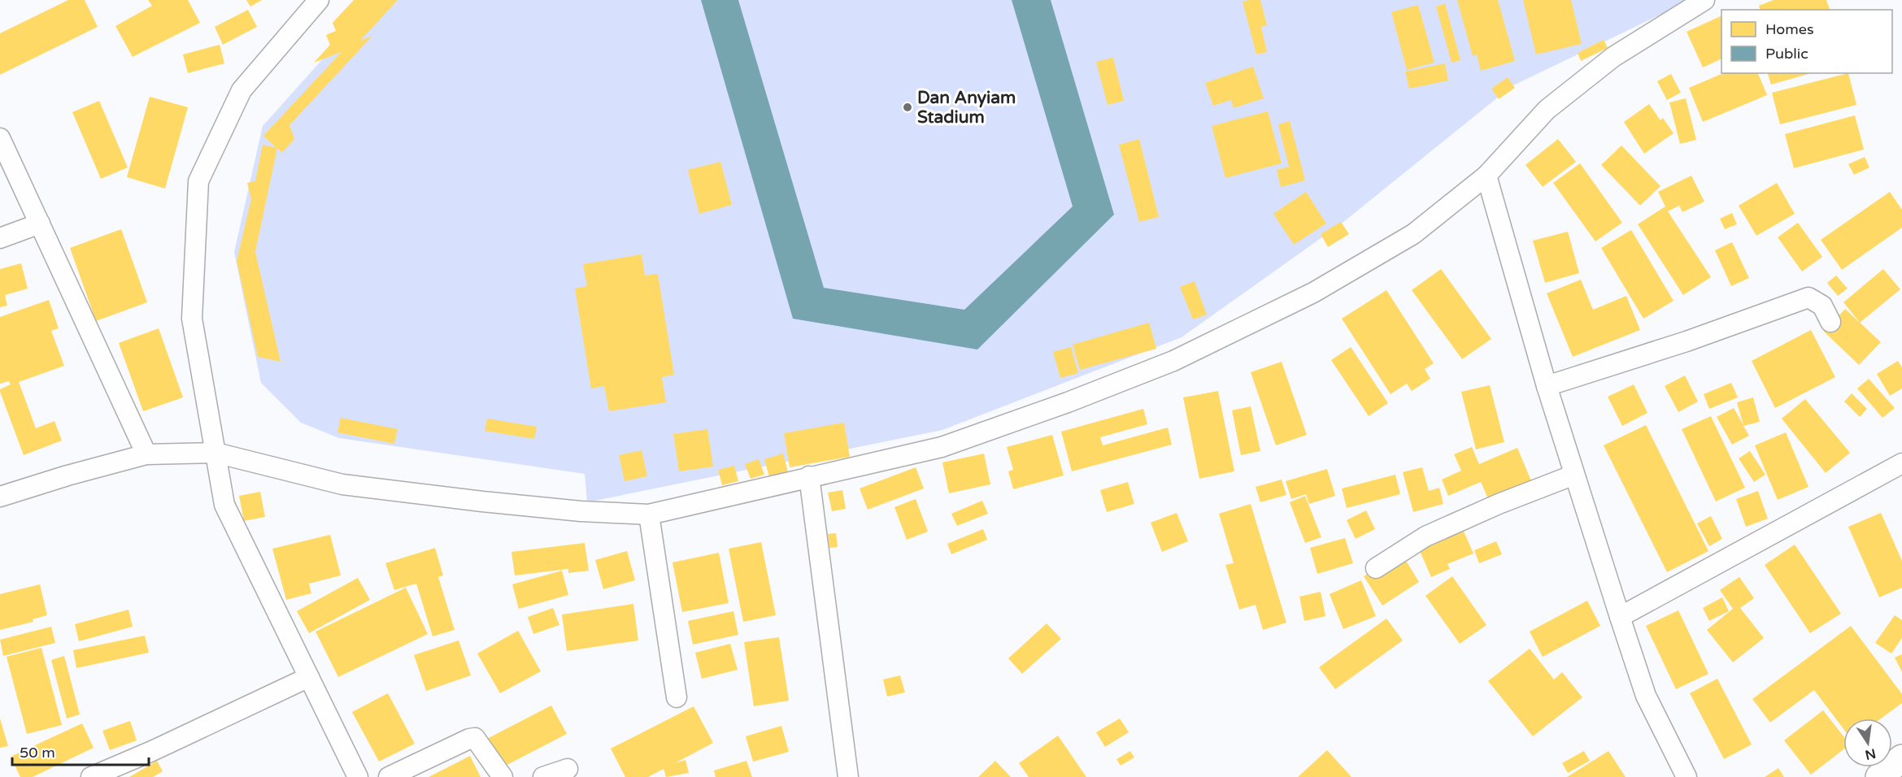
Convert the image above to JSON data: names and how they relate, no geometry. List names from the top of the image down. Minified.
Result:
{"places":["Dan Anyiam Stadium"],"legend":["Homes","Public"],"scale_bar":"50 m","north":"bottom"}
